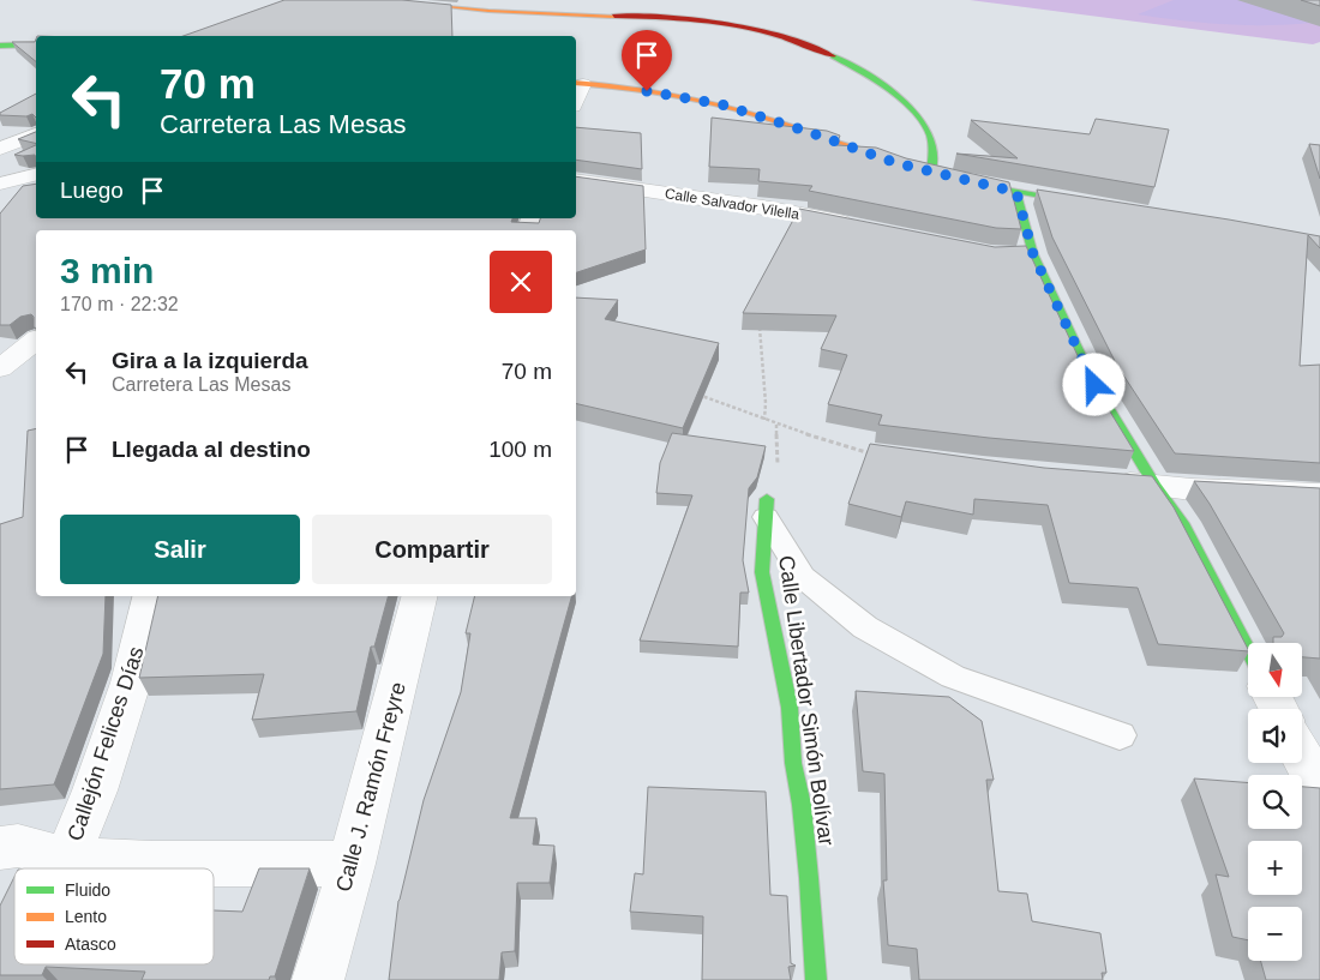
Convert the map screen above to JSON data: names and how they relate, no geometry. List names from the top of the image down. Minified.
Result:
{"streets":{"street":["Calle Salvador Vilella","Calle Libertador Simón Bolívar","Callejón Felices Días","Calle J. Ramón Freyre"]},"legend":["Fluido","Lento","Atasco"],"north":"bottom","page":{"turn":["70 m","Carretera Las Mesas"],"then":"Luego","heading":["3 min","170 m · 22:32"],"list":[{"name":"Gira a la izquierda","note":"Carretera Las Mesas","value":"70 m"},{"name":"Llegada al destino","value":"100 m"}],"buttons":["Salir","Compartir"],"map_buttons":["+","−"]}}
